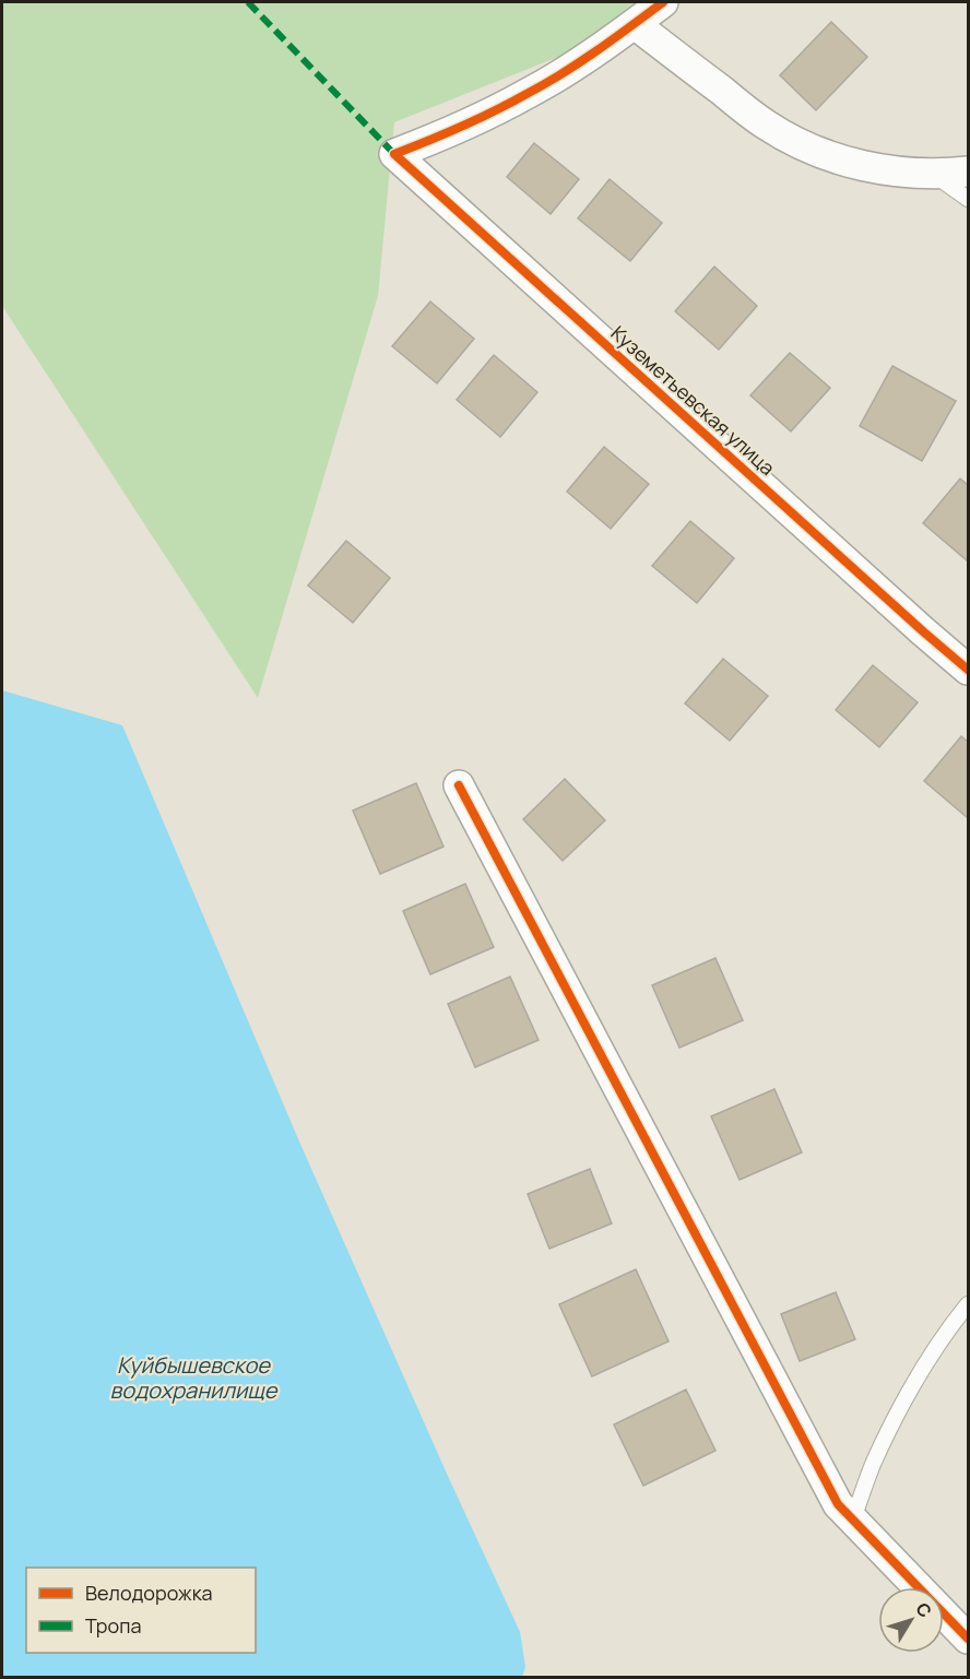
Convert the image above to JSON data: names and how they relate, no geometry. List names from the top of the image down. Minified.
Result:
{"streets":{"street":["Куземетьевская улица"]},"water":["Куйбышевское водохранилище"],"legend":["Велодорожка","Тропа"],"north":"top right"}
